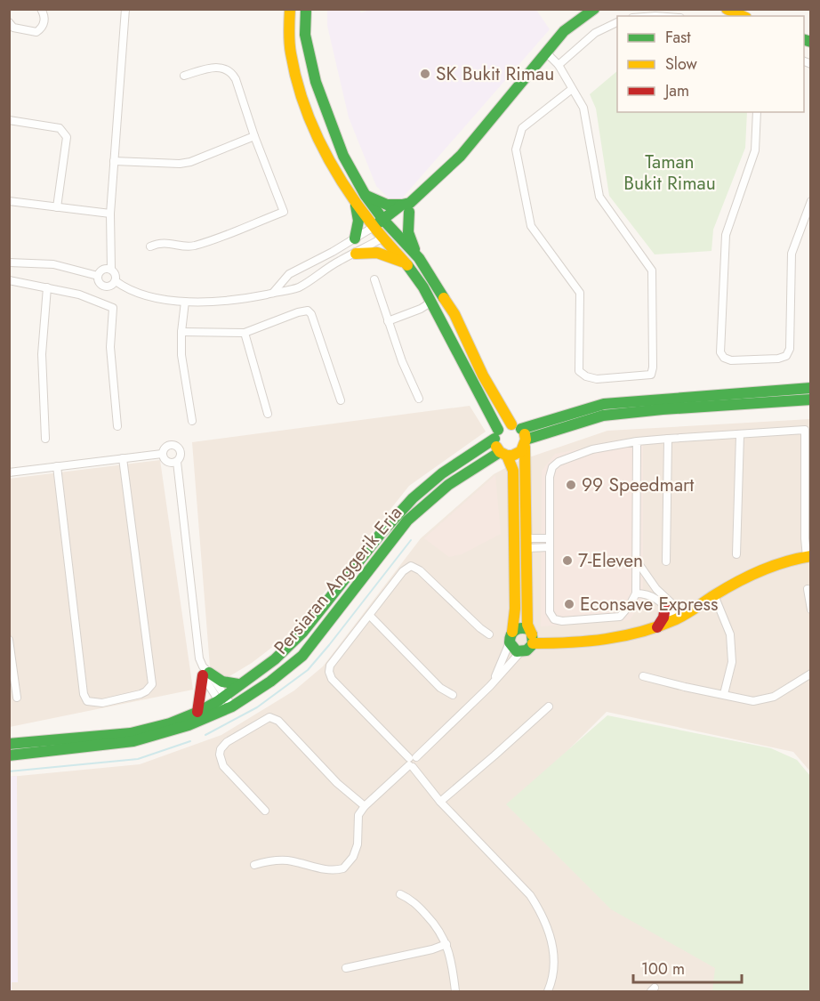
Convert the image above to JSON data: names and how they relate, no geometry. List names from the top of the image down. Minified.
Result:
{"streets":{"main road":["Persiaran Anggerik Eria"]},"parks":["Taman Bukit Rimau"],"places":["SK Bukit Rimau","99 Speedmart","7-Eleven","Econsave Express"],"legend":["Fast","Slow","Jam"],"scale_bar":"100 m"}
